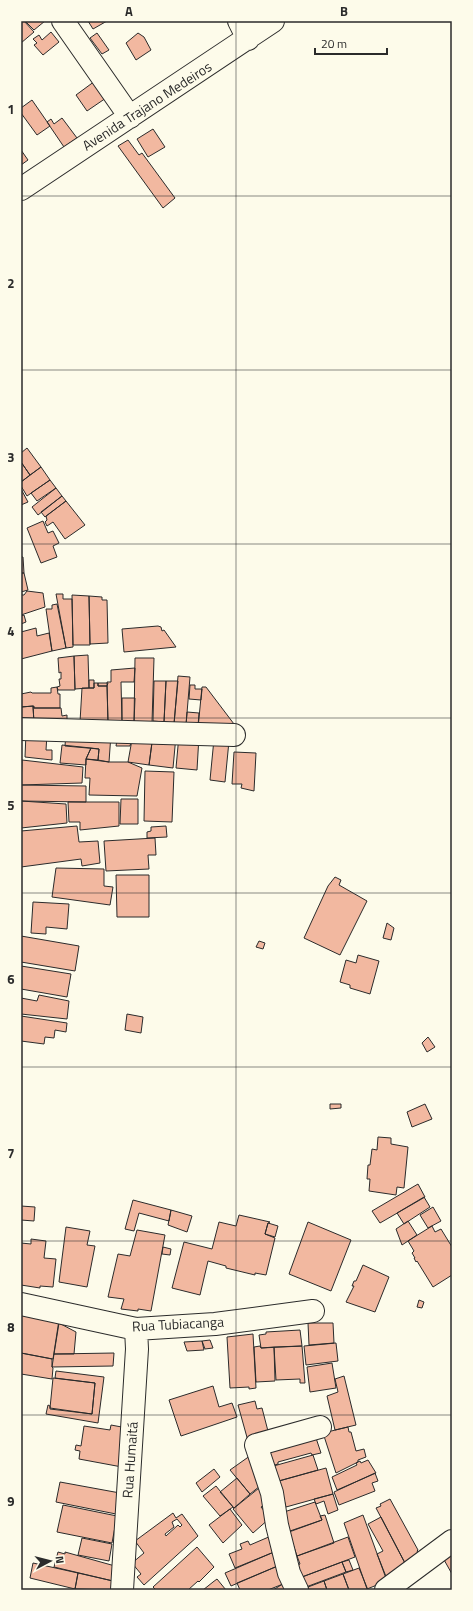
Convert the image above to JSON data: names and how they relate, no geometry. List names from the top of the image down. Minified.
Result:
{"streets":{"street":["Avenida Trajano Medeiros","Rua Tubiacanga","Rua Humaitá"]},"crossings":[["Rua Tubiacanga","Rua Humaitá"]],"scale_bar":"20 m","north":"right","grid":{"columns":["A","B"],"rows":["1","2","3","4","5","6","7","8","9"]}}
